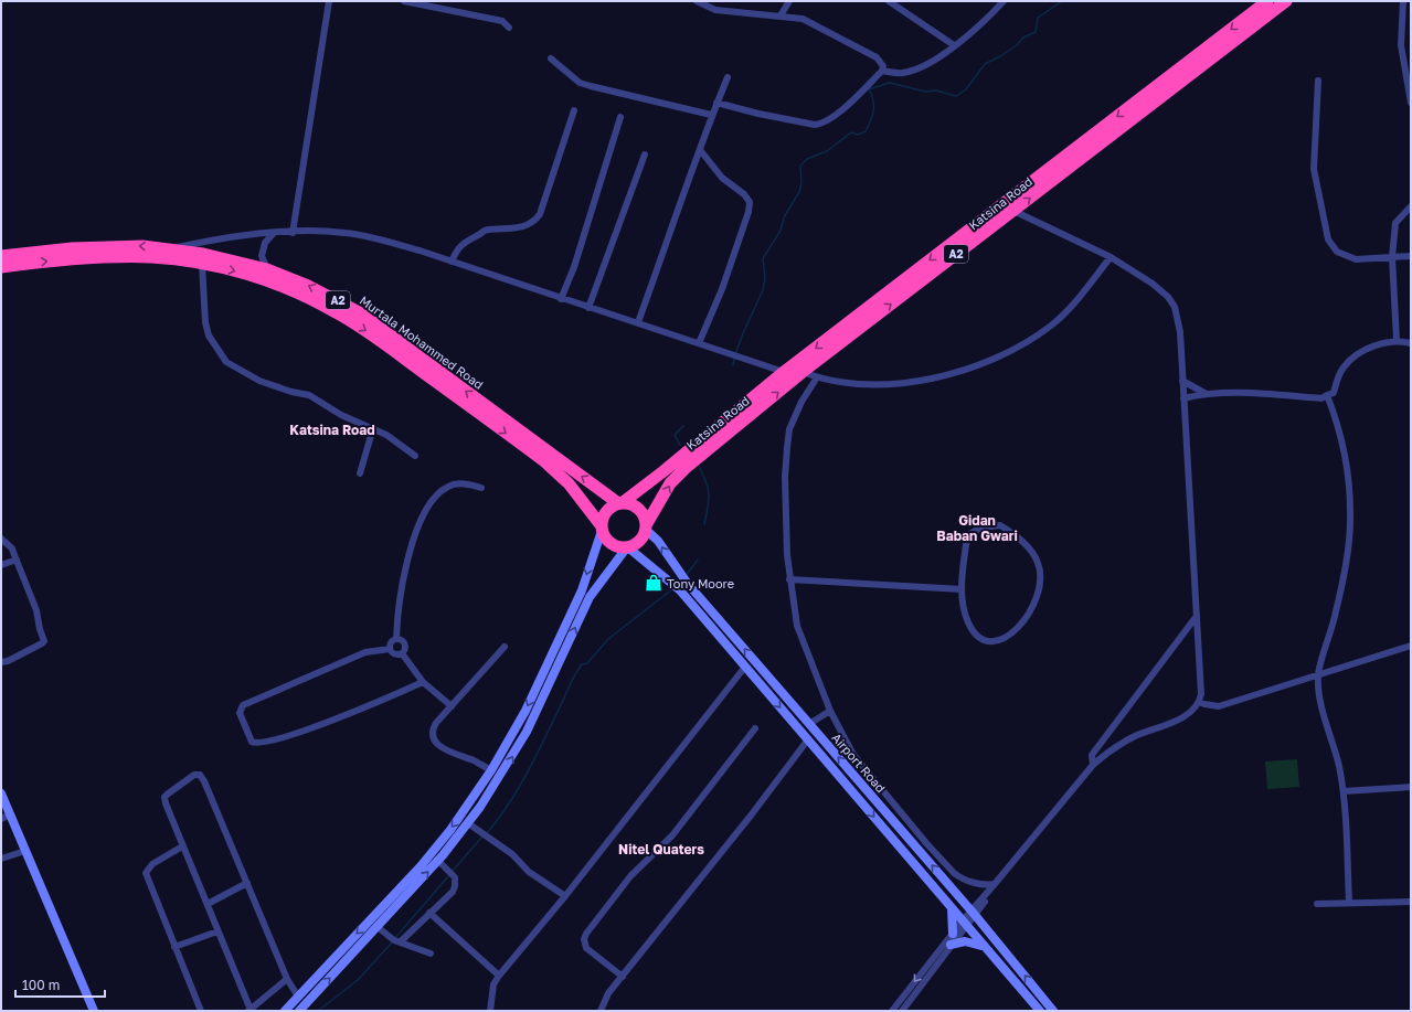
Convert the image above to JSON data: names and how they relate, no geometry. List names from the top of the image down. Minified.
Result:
{"streets":{"highway":["Katsina Road","A2","Murtala Mohammed Road"],"main road":["Airport Road"]},"crossings":[["Katsina Road","A2"],["Katsina Road","Murtala Mohammed Road"],["Katsina Road","Airport Road"],["A2","Murtala Mohammed Road"],["A2","Airport Road"],["Murtala Mohammed Road","Airport Road"]],"districts":["Katsina Road","Gidan Baban Gwari","Nitel Quaters"],"places":{"shop":["Tony Moore"]},"scale_bar":"100 m"}
